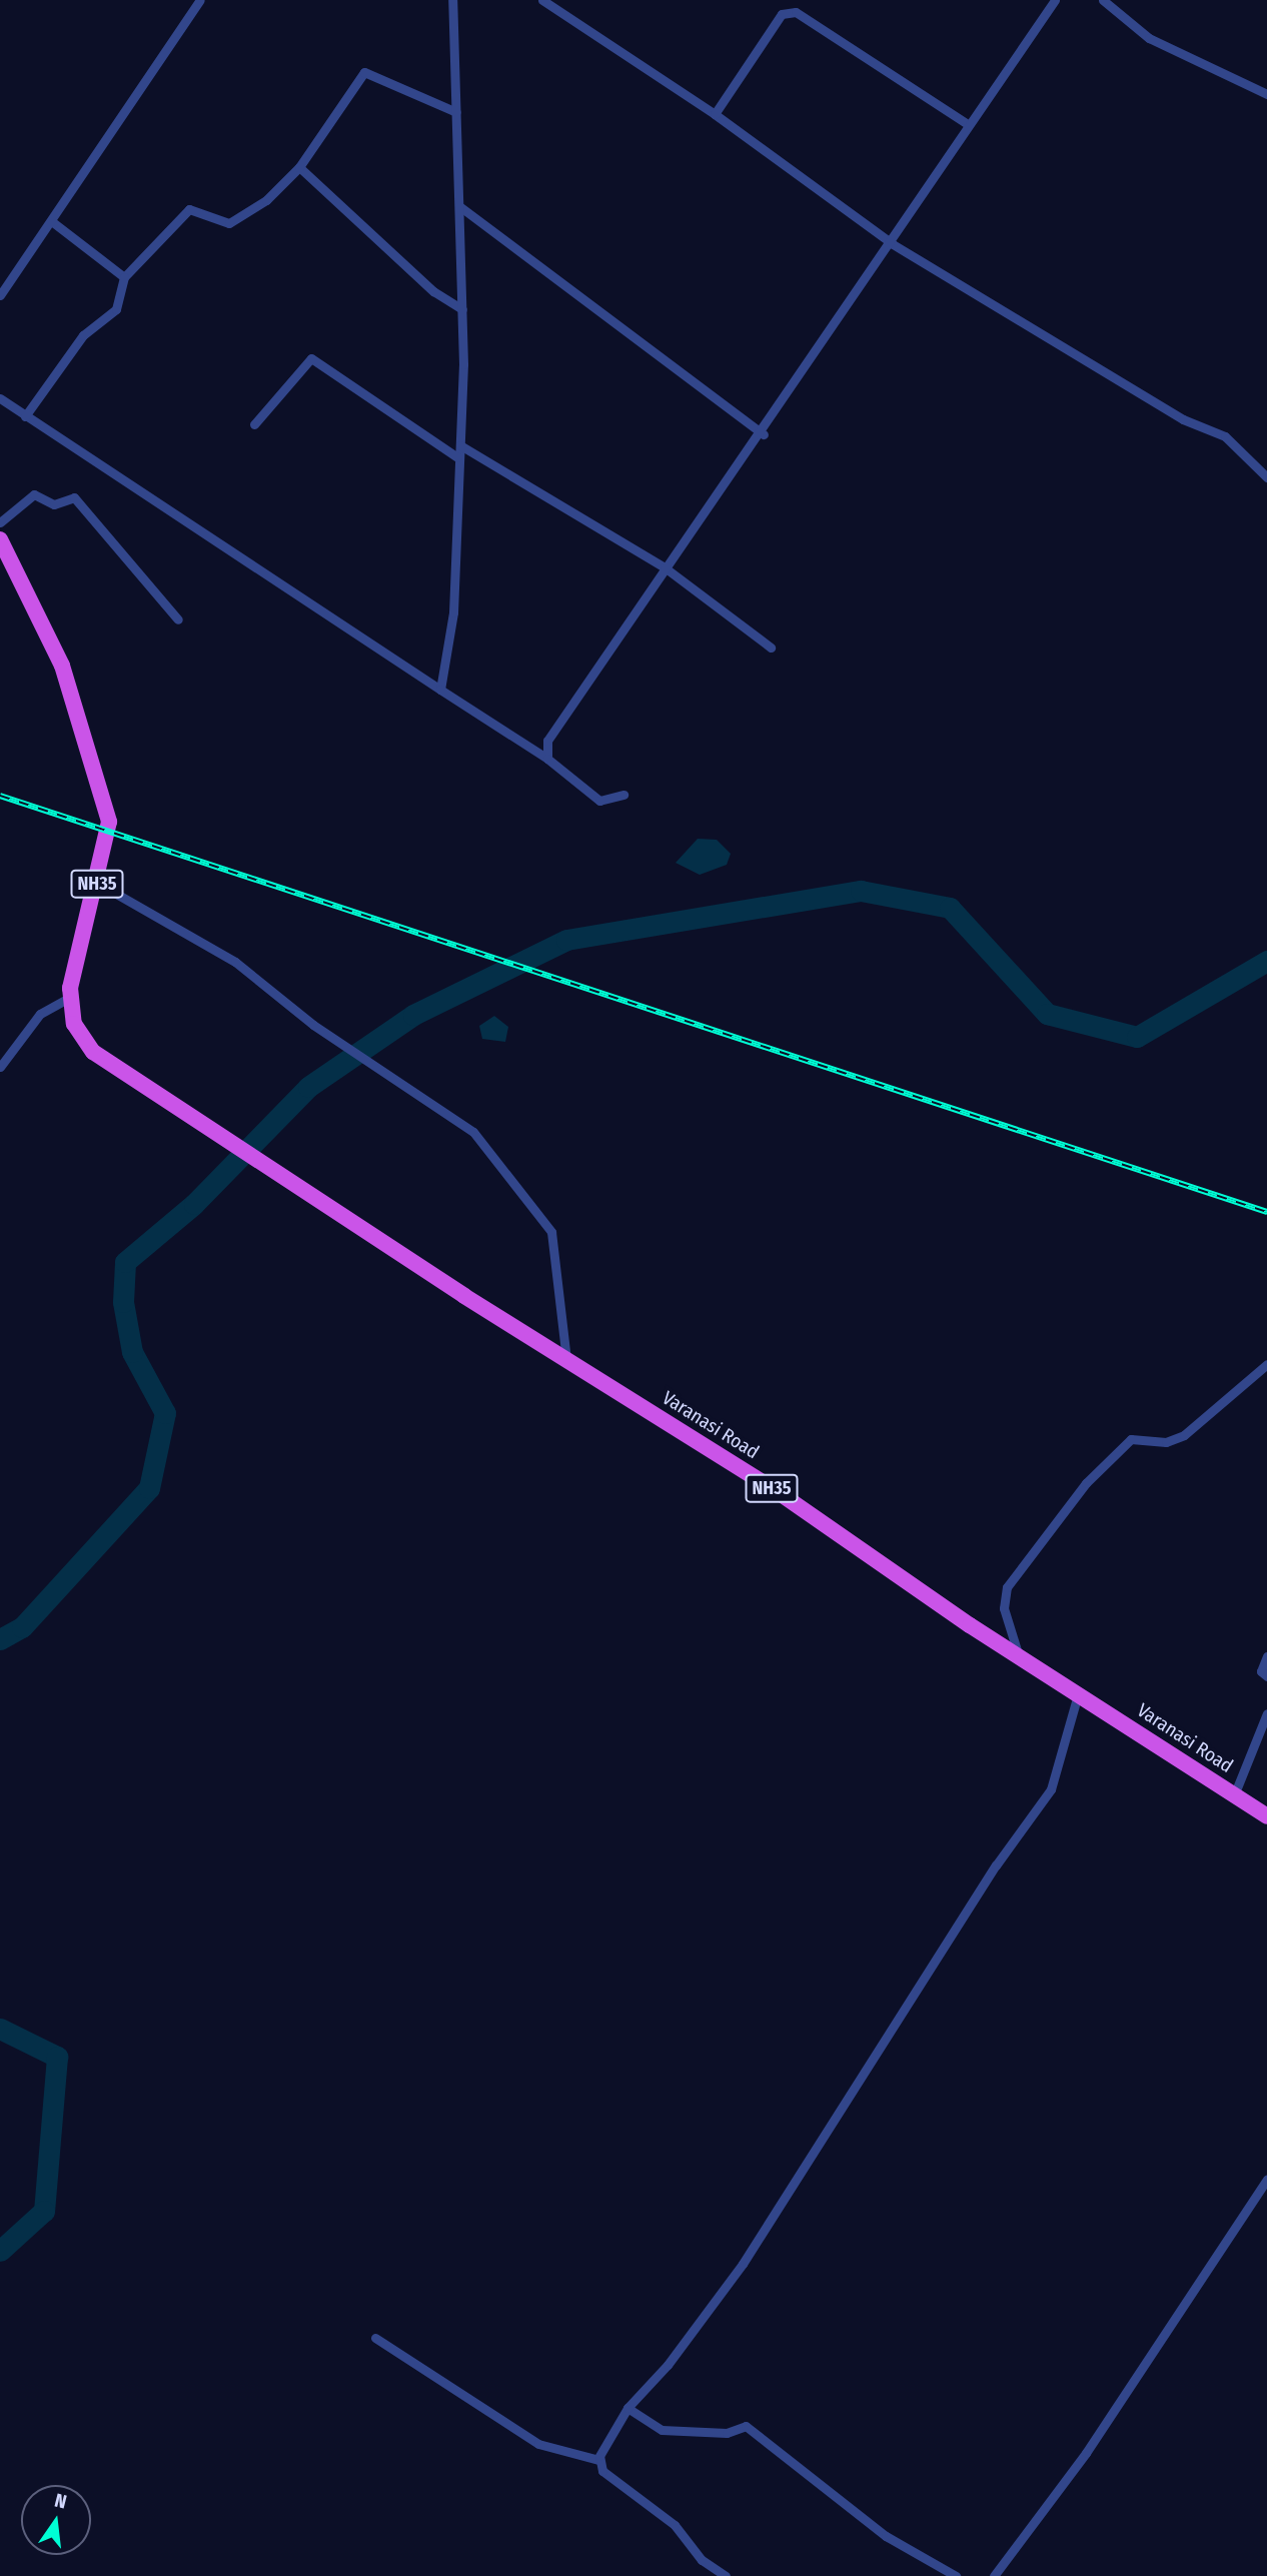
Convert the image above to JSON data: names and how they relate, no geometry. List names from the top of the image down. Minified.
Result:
{"streets":{"highway":["NH35","Varanasi Road"]},"crossings":[["NH35","Varanasi Road"]],"north":"top"}
